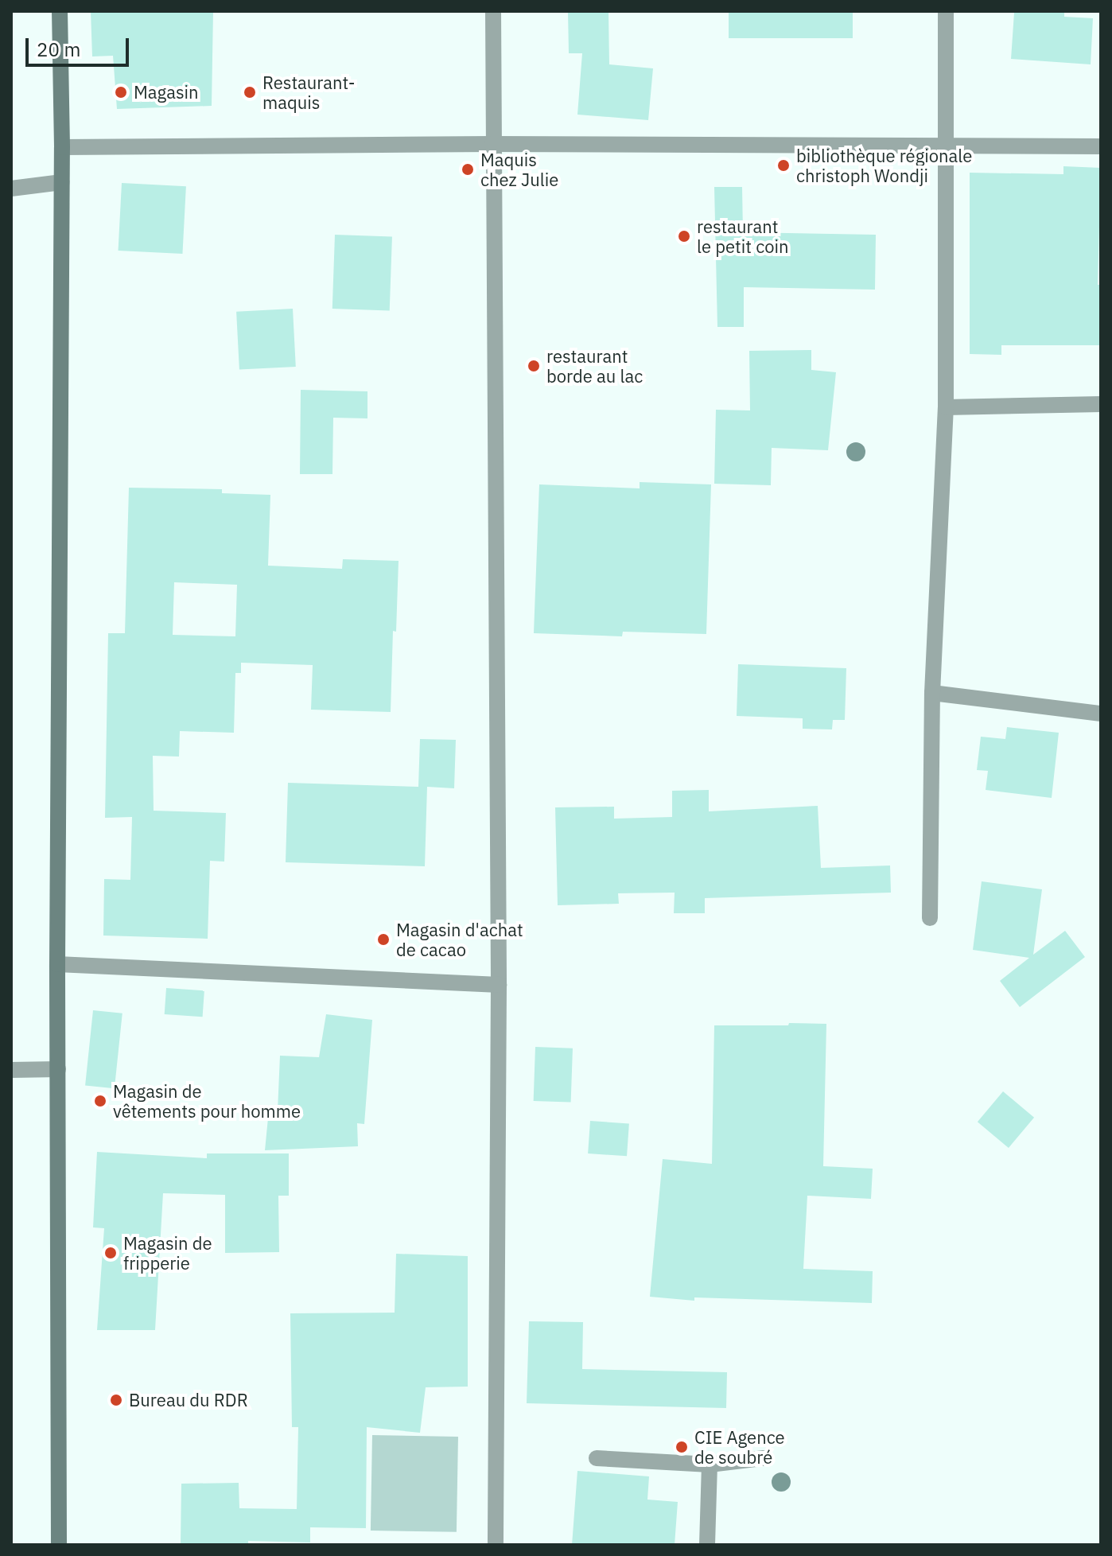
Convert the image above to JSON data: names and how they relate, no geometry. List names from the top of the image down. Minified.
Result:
{"places":["Magasin","Restaurant- maquis","bibliothèque régionale christoph Wondji","Maquis chez Julie","restaurant le petit coin","restaurant borde au lac","Magasin d'achat de cacao","Magasin de vêtements pour homme","Magasin de fripperie","Bureau du RDR","CIE Agence de soubré"],"scale_bar":"20 m"}
